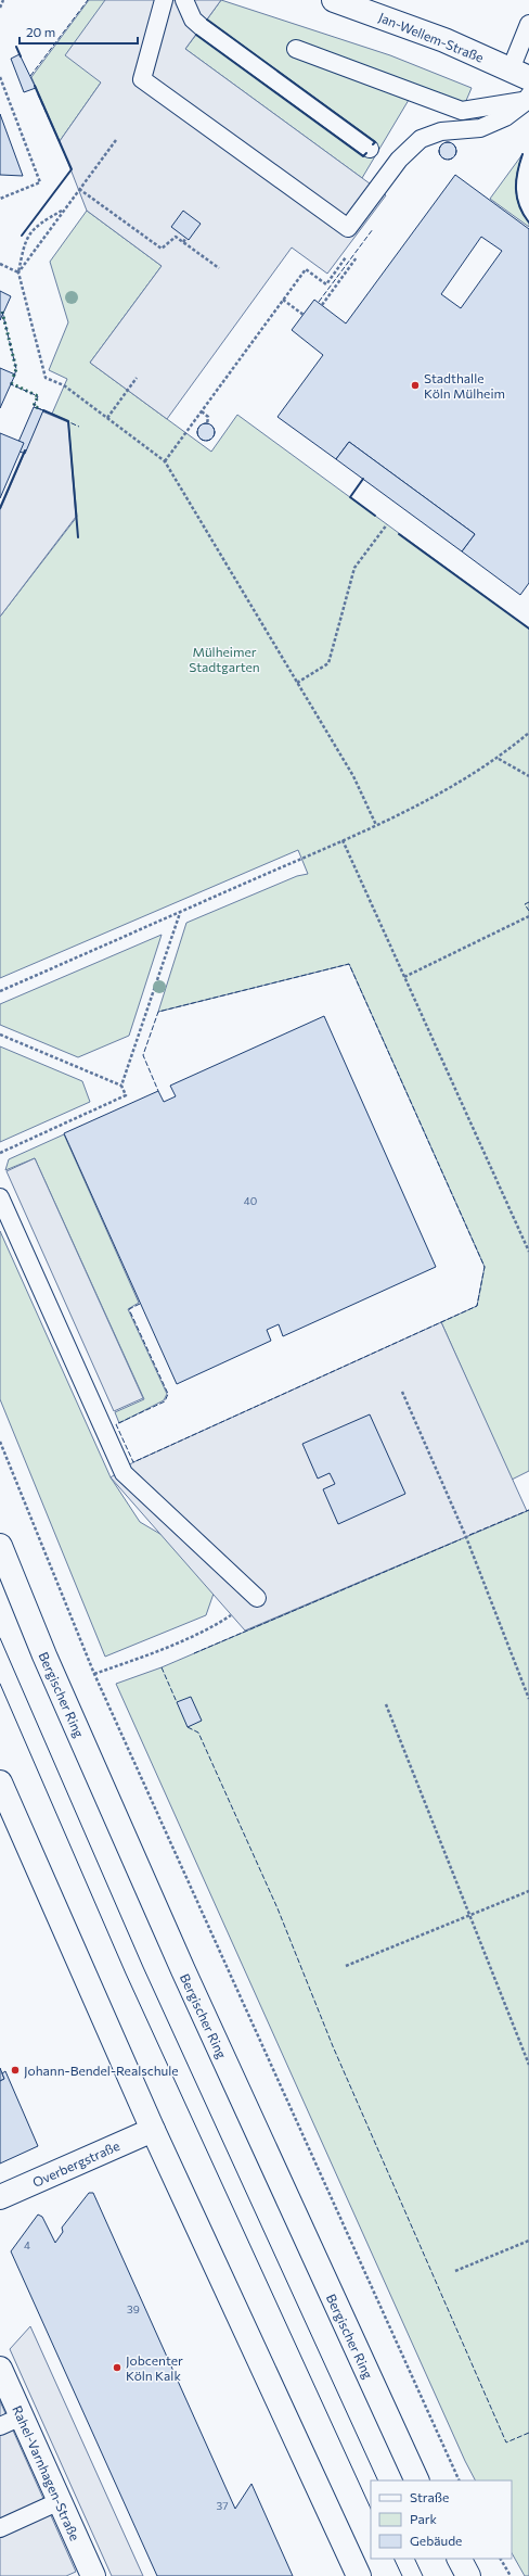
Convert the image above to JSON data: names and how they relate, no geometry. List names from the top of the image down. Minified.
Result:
{"streets":{"main road":["Jan-Wellem-Straße","Bergischer Ring","Overbergstraße","Rahel-Varnhagen-Straße"]},"parks":["Mülheimer Stadtgarten"],"places":["Stadthalle Köln Mülheim","Johann-Bendel-Realschule","Jobcenter Köln Kalk"],"house_numbers":["40","4","39","37"],"legend":["Straße","Park","Gebäude"],"scale_bar":"20 m"}
